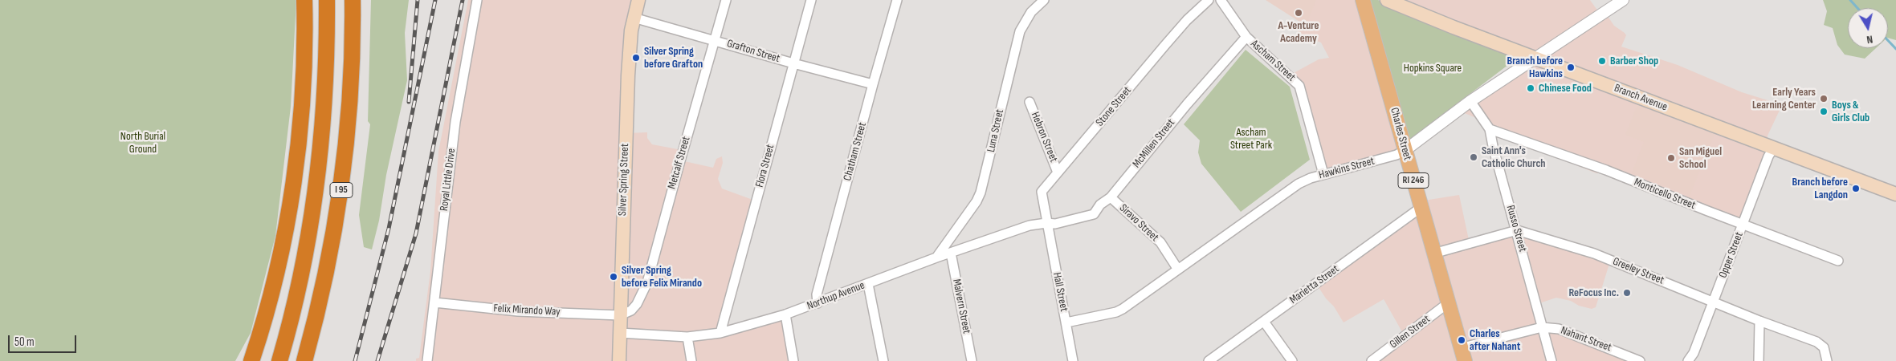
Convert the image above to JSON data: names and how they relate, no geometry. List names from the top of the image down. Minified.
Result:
{"streets":{"highway":["I 95"],"main road":["Branch Avenue","Charles Street","Silver Spring Street","RI 246"],"street":["Grafton Street","Ascham Street","Stone Street","Luna Street","Hebron Street","McMillen Street","Chatham Street","Metcalf Street","Flora Street","Hawkins Street","Royal Little Drive","Monticello Street","Siravo Street","Russo Street","Opper Street","Greeley Street","Marietta Street","Hall Street","Northup Avenue","Malvern Street","Felix Mirando Way","Gillen Street","Nahant Street"]},"crossings":[["Grafton Street","Chatham Street"],["Grafton Street","Metcalf Street"],["Grafton Street","Flora Street"],["Grafton Street","Silver Spring Street"],["Ascham Street","McMillen Street"],["Ascham Street","Hawkins Street"],["Branch Avenue","Hawkins Street"],["Branch Avenue","Opper Street"],["Stone Street","Hebron Street"],["Stone Street","McMillen Street"],["Stone Street","Hall Street"],["Stone Street","Northup Avenue"],["Luna Street","Northup Avenue"],["Charles Street","Hawkins Street"],["Charles Street","Marietta Street"],["Charles Street","Gillen Street"],["Charles Street","Nahant Street"],["McMillen Street","Siravo Street"],["McMillen Street","Hall Street"],["McMillen Street","Northup Avenue"],["Chatham Street","Northup Avenue"],["Metcalf Street","Silver Spring Street"],["Metcalf Street","Felix Mirando Way"],["Flora Street","Northup Avenue"],["Hawkins Street","Siravo Street"],["Hawkins Street","Russo Street"],["Hawkins Street","Hall Street"],["Royal Little Drive","Felix Mirando Way"],["Silver Spring Street","Northup Avenue"],["Silver Spring Street","Felix Mirando Way"],["Monticello Street","Russo Street"],["Monticello Street","Opper Street"],["Russo Street","Greeley Street"],["Russo Street","Nahant Street"],["Opper Street","Greeley Street"],["Hall Street","Northup Avenue"],["Northup Avenue","Malvern Street"]],"parks":["Hopkins Square","Ascham Street Park","North Burial Ground"],"places":["A-Venture Academy","Silver Spring before Grafton","Barber Shop","Branch before Hawkins","Chinese Food","Early Years Learning Center","Boys & Girls Club","Saint Ann's Catholic Church","San Miguel School","Branch before Langdon","Silver Spring before Felix Mirando","ReFocus Inc.","Charles after Nahant"],"scale_bar":"50 m","north":"bottom"}
